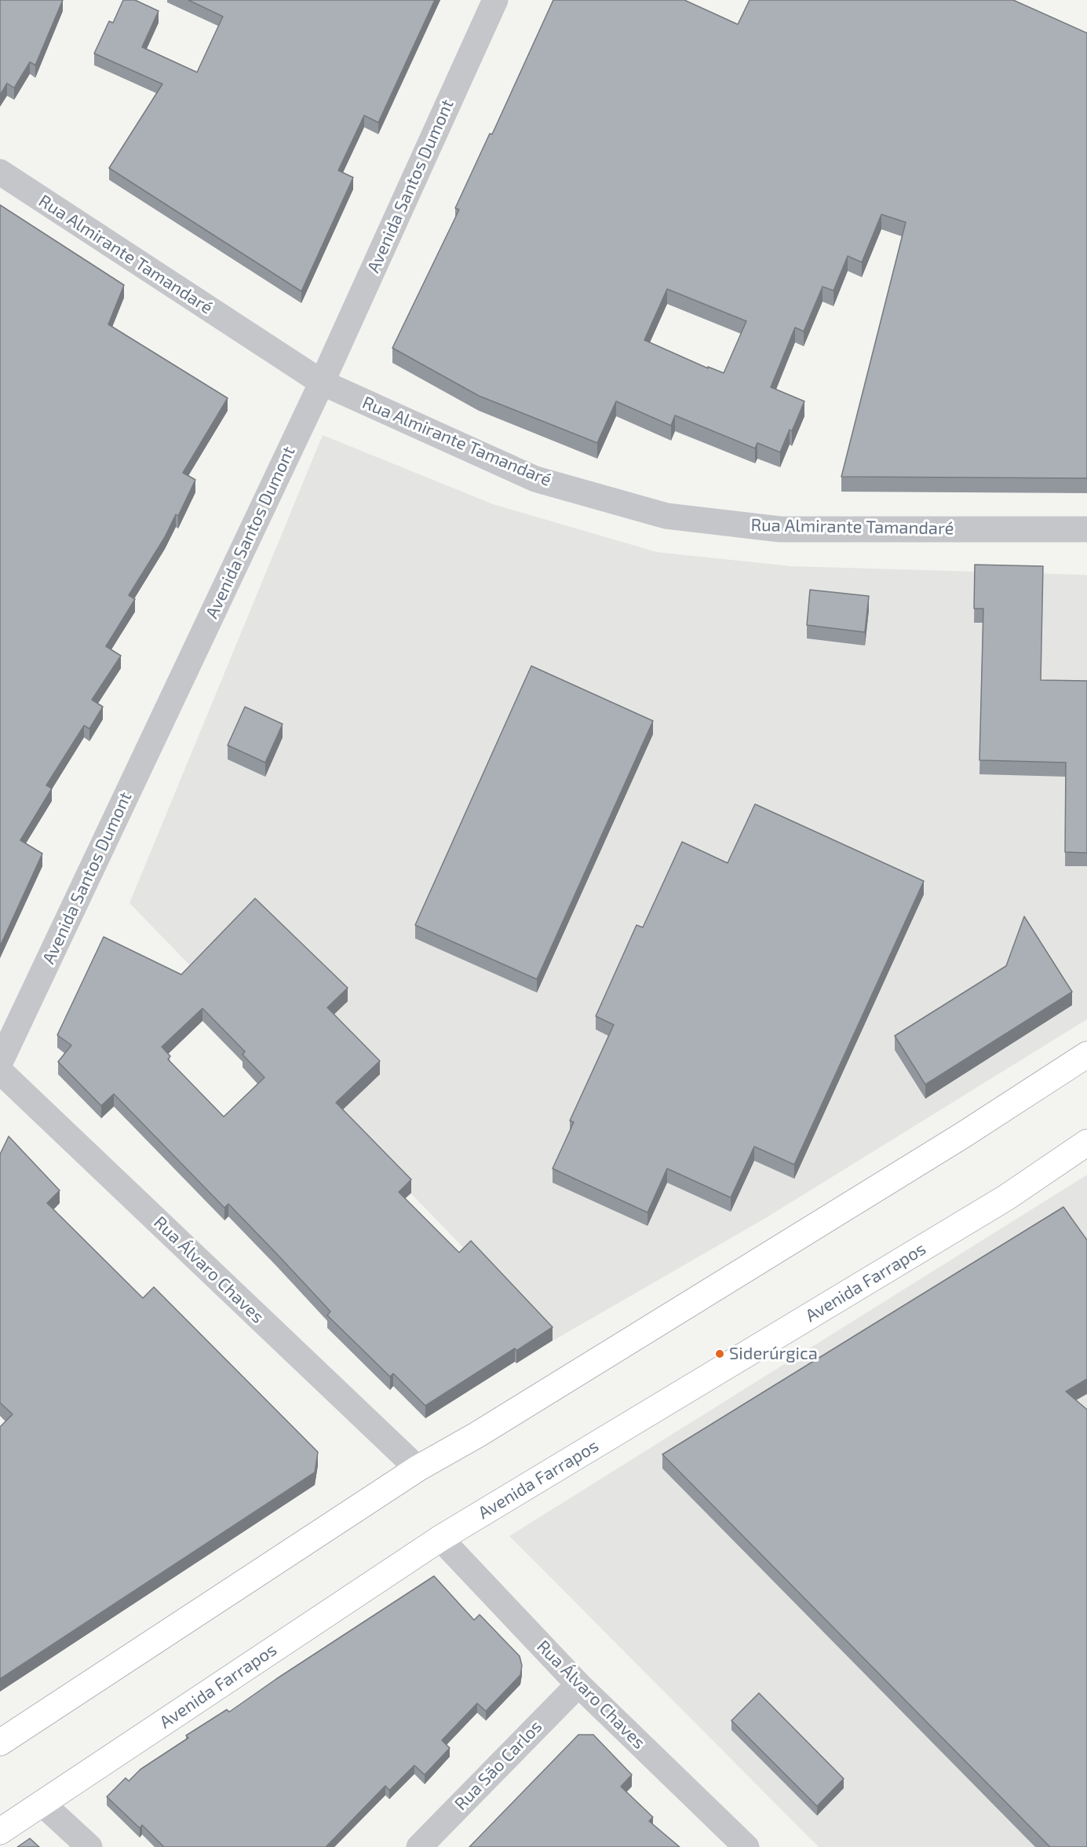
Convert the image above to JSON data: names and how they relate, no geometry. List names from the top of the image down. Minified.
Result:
{"streets":{"main road":["Avenida Farrapos"],"street":["Avenida Santos Dumont","Rua Almirante Tamandaré","Rua Álvaro Chaves","Rua São Carlos"]},"crossings":[["Avenida Santos Dumont","Rua Almirante Tamandaré"],["Rua Álvaro Chaves","Avenida Farrapos"],["Rua Álvaro Chaves","Rua São Carlos"]],"places":["Siderúrgica"]}
